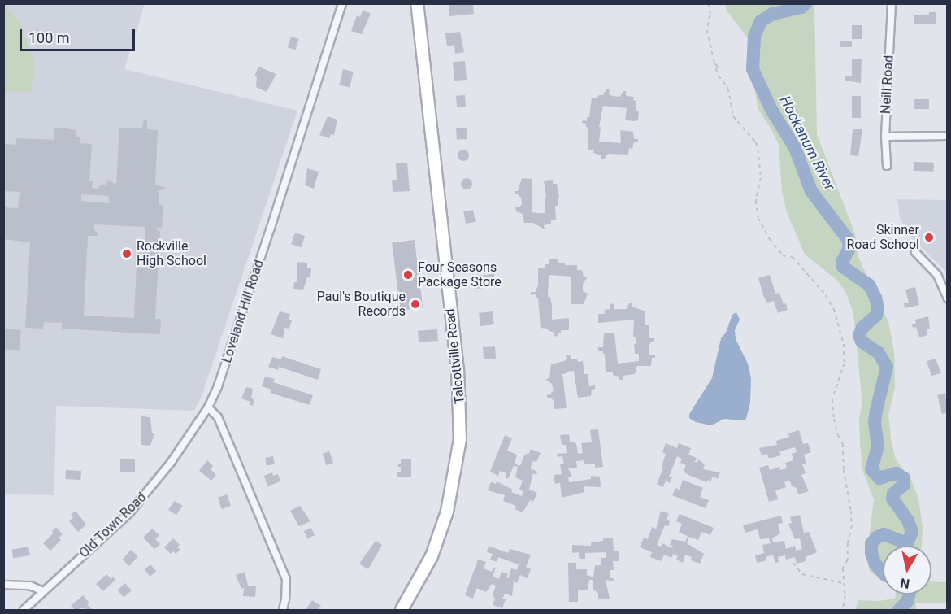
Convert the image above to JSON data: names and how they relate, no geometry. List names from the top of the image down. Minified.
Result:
{"streets":{"main road":["Talcottville Road"],"street":["Neill Road","Loveland Hill Road","Old Town Road"]},"crossings":[["Loveland Hill Road","Old Town Road"]],"water":["Hockanum River"],"places":["Skinner Road School","Rockville High School","Four Seasons Package Store","Paul's Boutique Records"],"scale_bar":"100 m","north":"bottom"}
